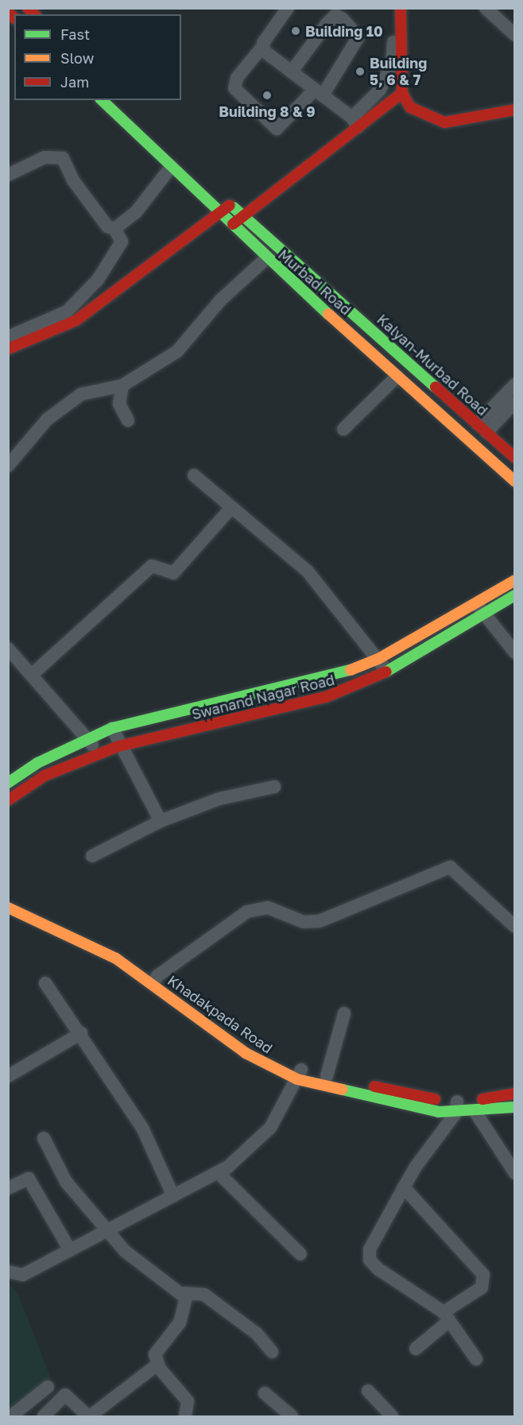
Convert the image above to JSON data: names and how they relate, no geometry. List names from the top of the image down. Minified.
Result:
{"streets":{"main road":["Murbad Road","Kalyan-Murbad Road","Swanand Nagar Road","Khadakpada Road"]},"places":["Building 10","Building 5, 6 & 7","Building 8 & 9"],"legend":["Fast","Slow","Jam"]}
